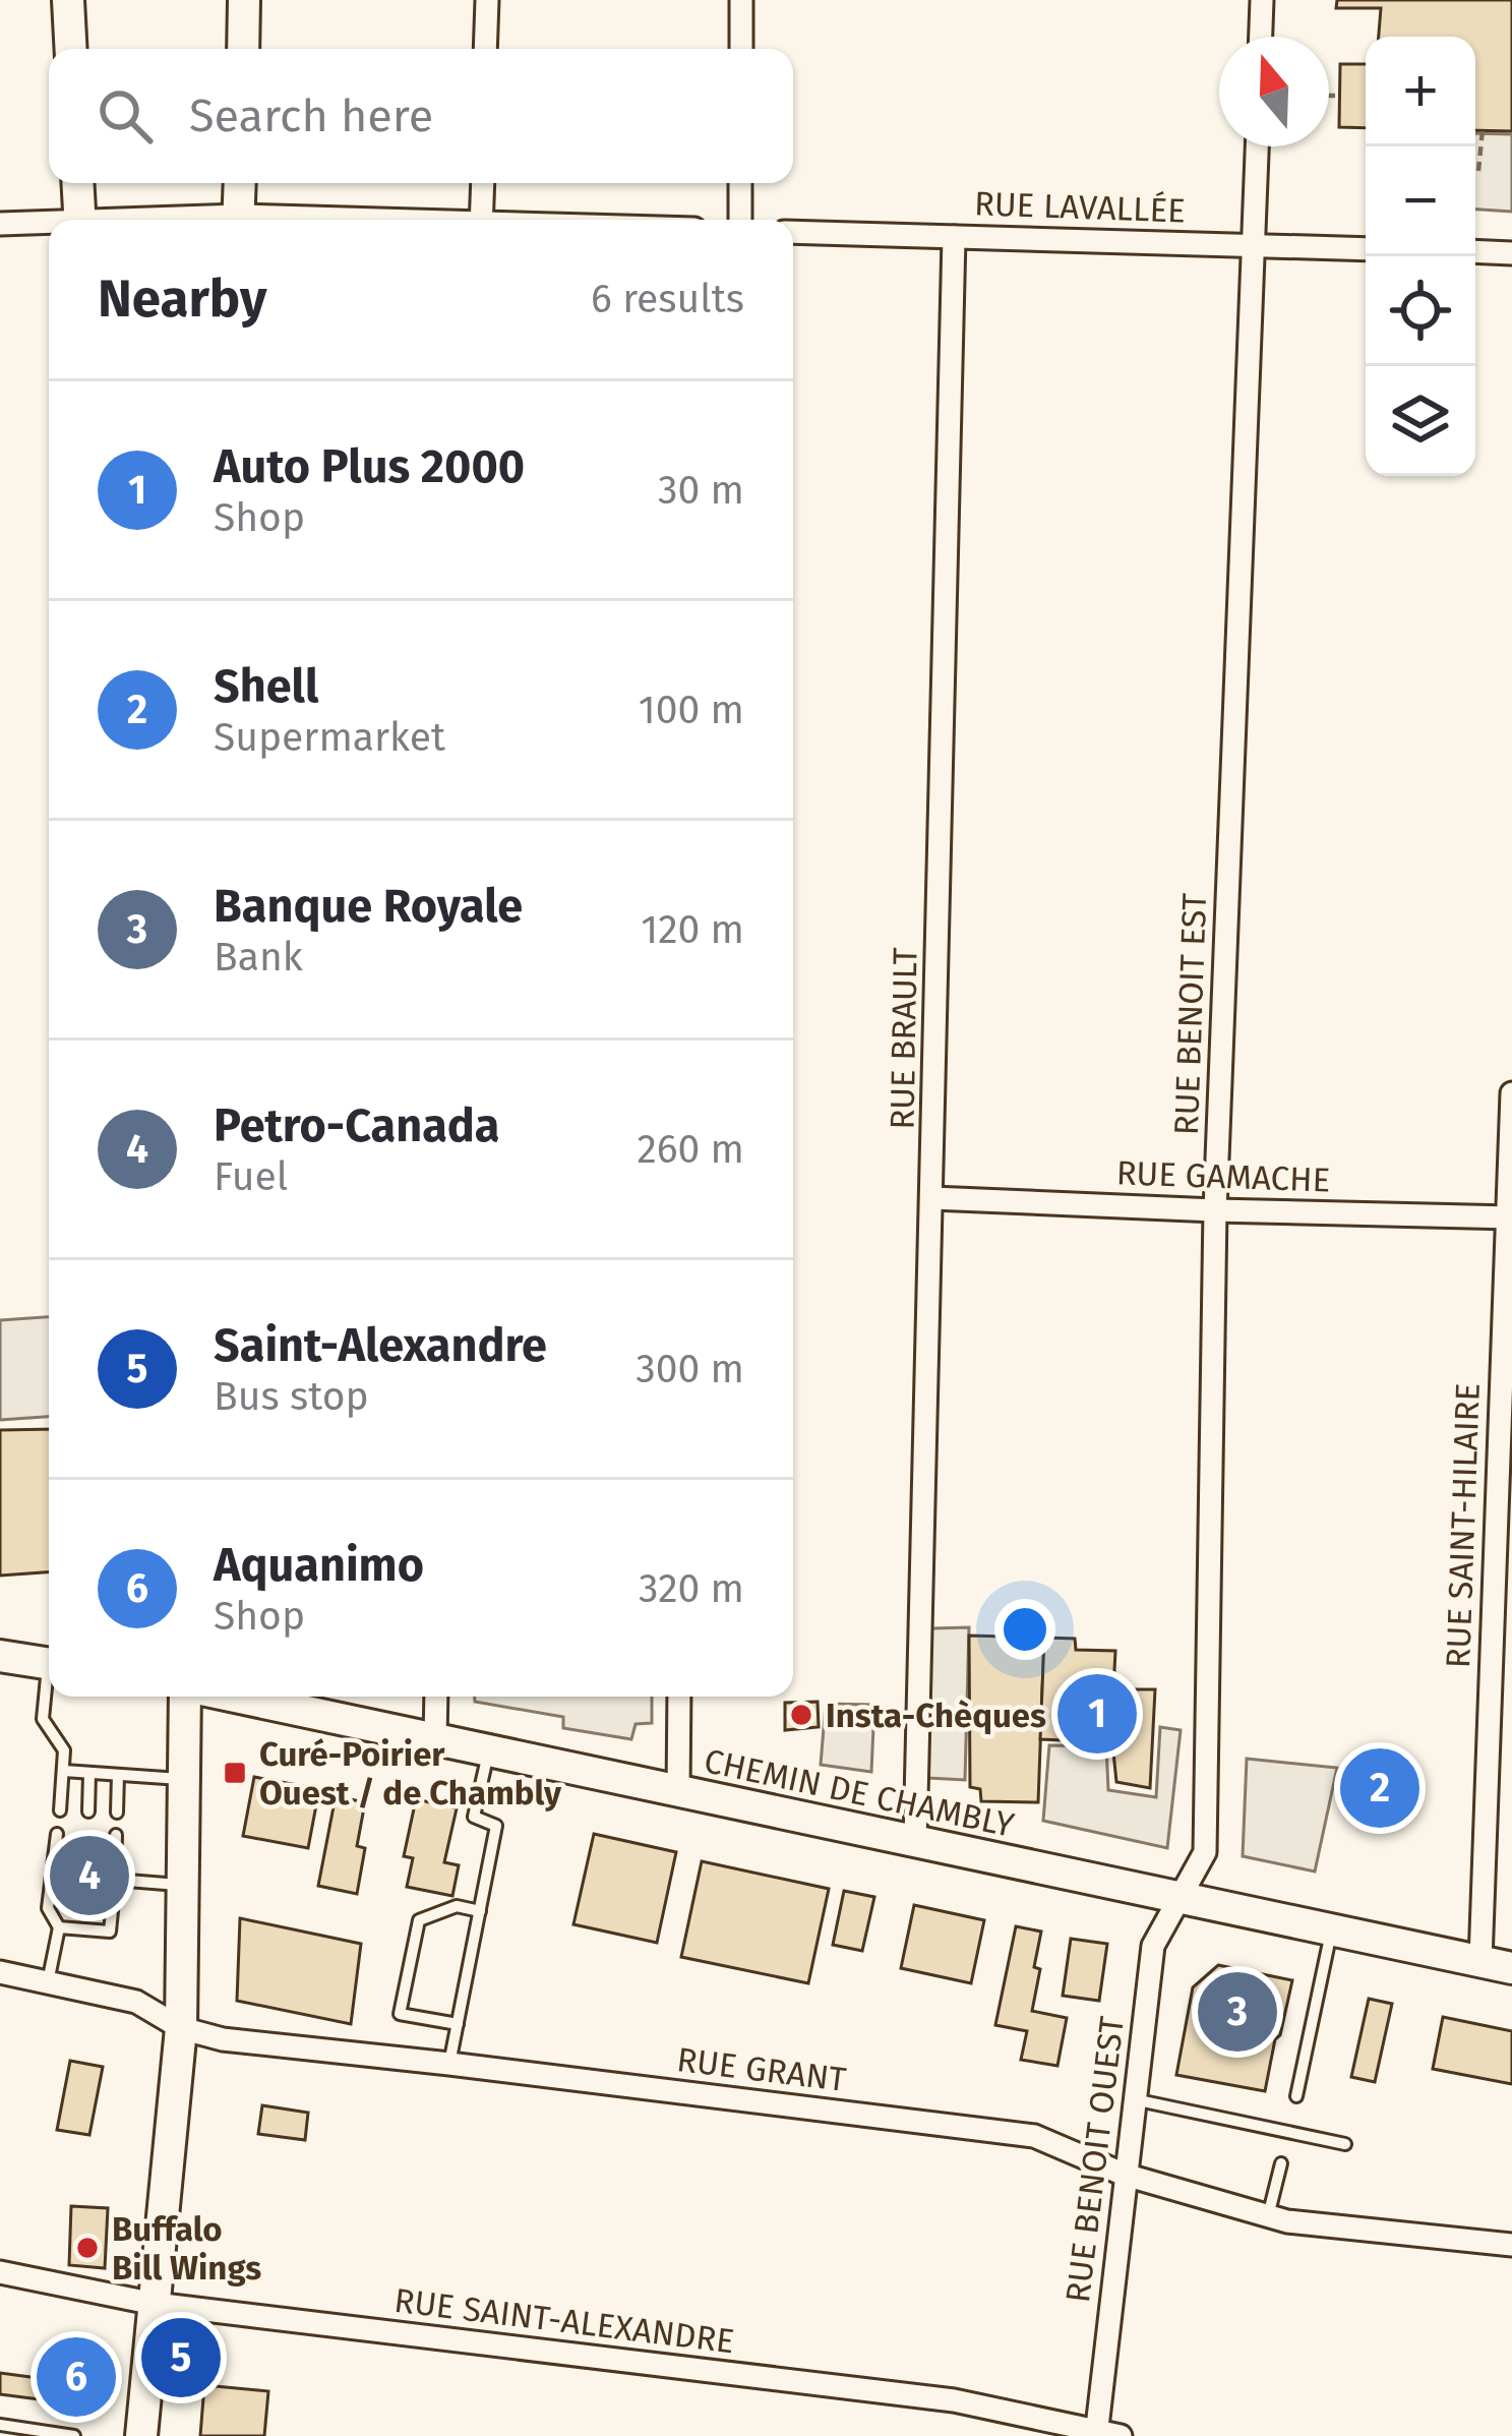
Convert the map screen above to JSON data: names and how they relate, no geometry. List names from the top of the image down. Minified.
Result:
{"streets":{"main road":["CHEMIN DE CHAMBLY"],"street":["RUE LAVALLÉE","RUE BENOIT EST","RUE BRAULT","RUE GAMACHE","RUE SAINT-HILAIRE","RUE GRANT","RUE BENOIT OUEST","RUE SAINT-ALEXANDRE"]},"crossings":[["RUE LAVALLÉE","RUE BENOIT EST"],["RUE LAVALLÉE","RUE BRAULT"],["RUE BENOIT EST","RUE GAMACHE"],["RUE BENOIT EST","CHEMIN DE CHAMBLY"],["RUE BENOIT EST","RUE BENOIT OUEST"],["RUE BRAULT","RUE GAMACHE"],["RUE BRAULT","CHEMIN DE CHAMBLY"],["RUE GAMACHE","RUE SAINT-HILAIRE"],["RUE SAINT-HILAIRE","CHEMIN DE CHAMBLY"],["CHEMIN DE CHAMBLY","RUE BENOIT OUEST"],["RUE GRANT","RUE BENOIT OUEST"],["RUE BENOIT OUEST","RUE SAINT-ALEXANDRE"]],"places":{"other":["Insta-Chèques","Buffalo Bill Wings"],"transit":["Curé-Poirier Ouest / de Chambly"]},"north":"top","page":{"map_buttons":["+","−"],"search":"Search here","heading":["Nearby","6 results"],"list":[{"mark":"1","name":"Auto Plus 2000","note":"Shop","value":"30 m"},{"mark":"2","name":"Shell","note":"Supermarket","value":"100 m"},{"mark":"3","name":"Banque Royale","note":"Bank","value":"120 m"},{"mark":"4","name":"Petro-Canada","note":"Fuel","value":"260 m"},{"mark":"5","name":"Saint-Alexandre","note":"Bus stop","value":"300 m"},{"mark":"6","name":"Aquanimo","note":"Shop","value":"320 m"}],"pins":["1","2","4","3","5","6"]}}
